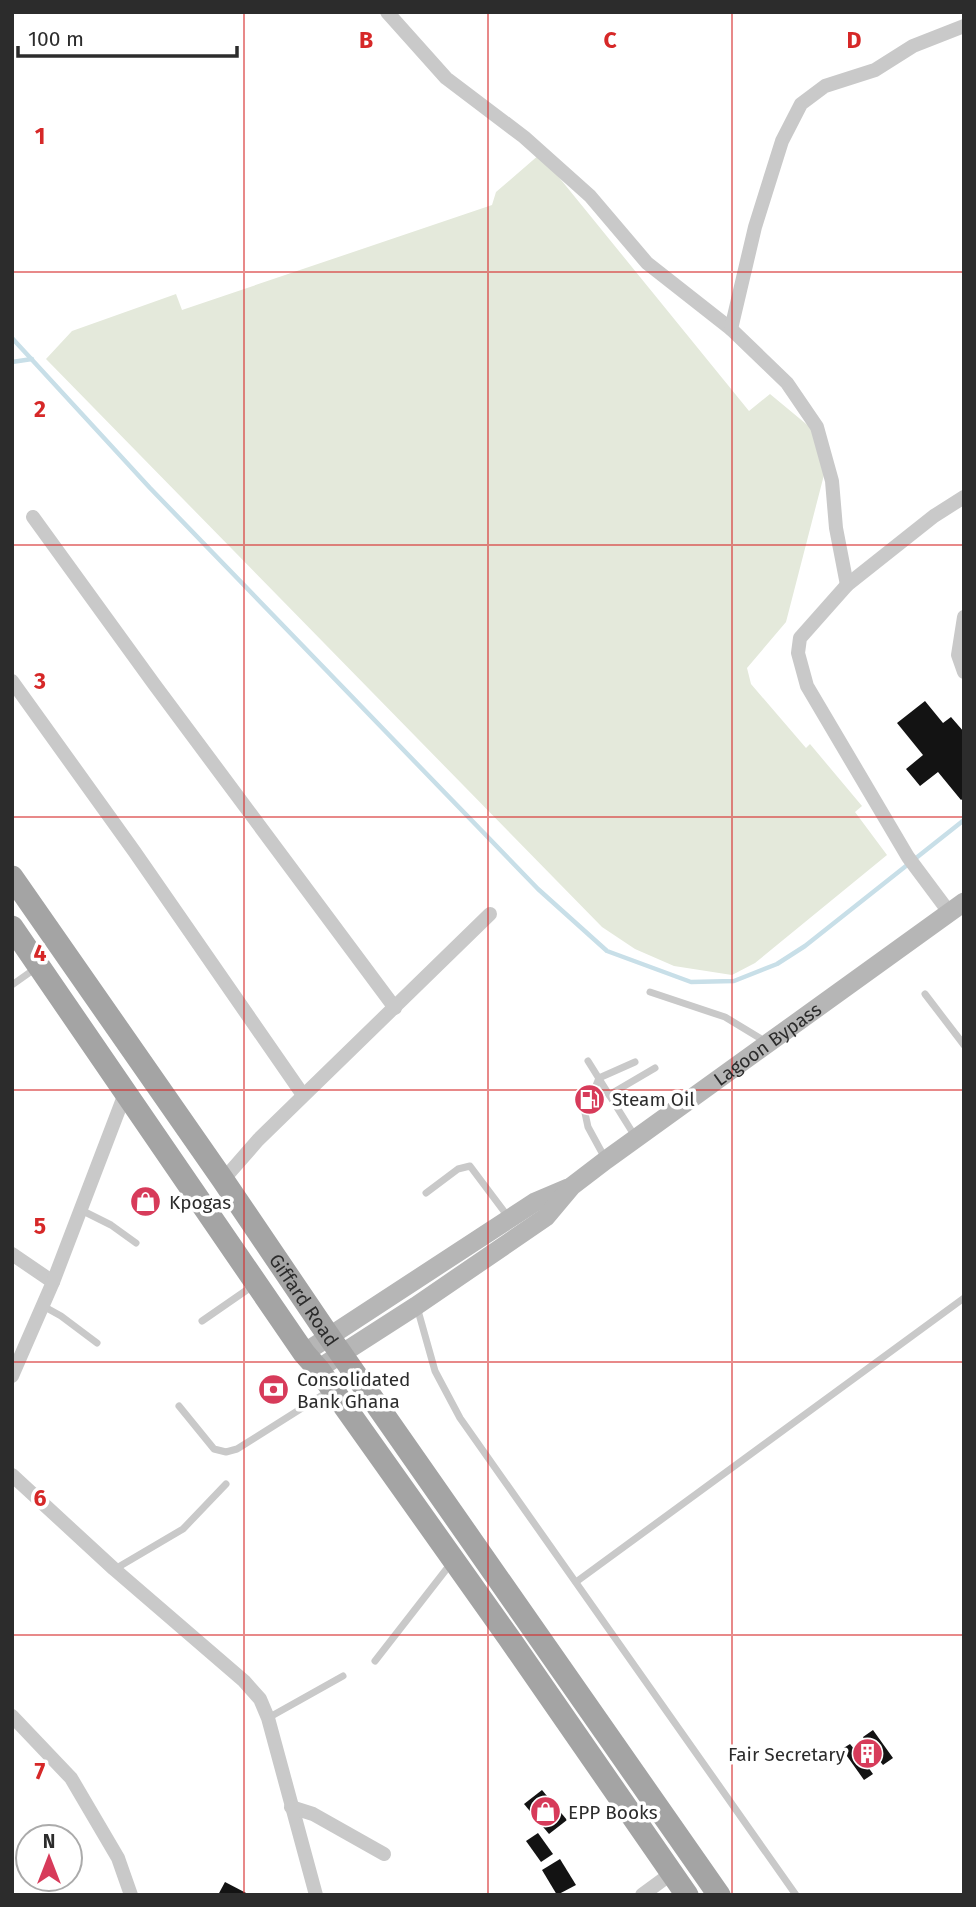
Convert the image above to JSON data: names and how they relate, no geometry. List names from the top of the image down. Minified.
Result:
{"streets":{"main road":["Giffard Road"],"street":["Lagoon Bypass"]},"crossings":[["Lagoon Bypass","Giffard Road"]],"places":{"fuel station":["Steam Oil"],"shop":["Kpogas","EPP Books"],"bank":["Consolidated Bank Ghana"],"building":["Fair Secretary"]},"scale_bar":"100 m","north":"top","grid":{"columns":["B","C","D"],"rows":["1","2","3","4","5","6","7"]}}
